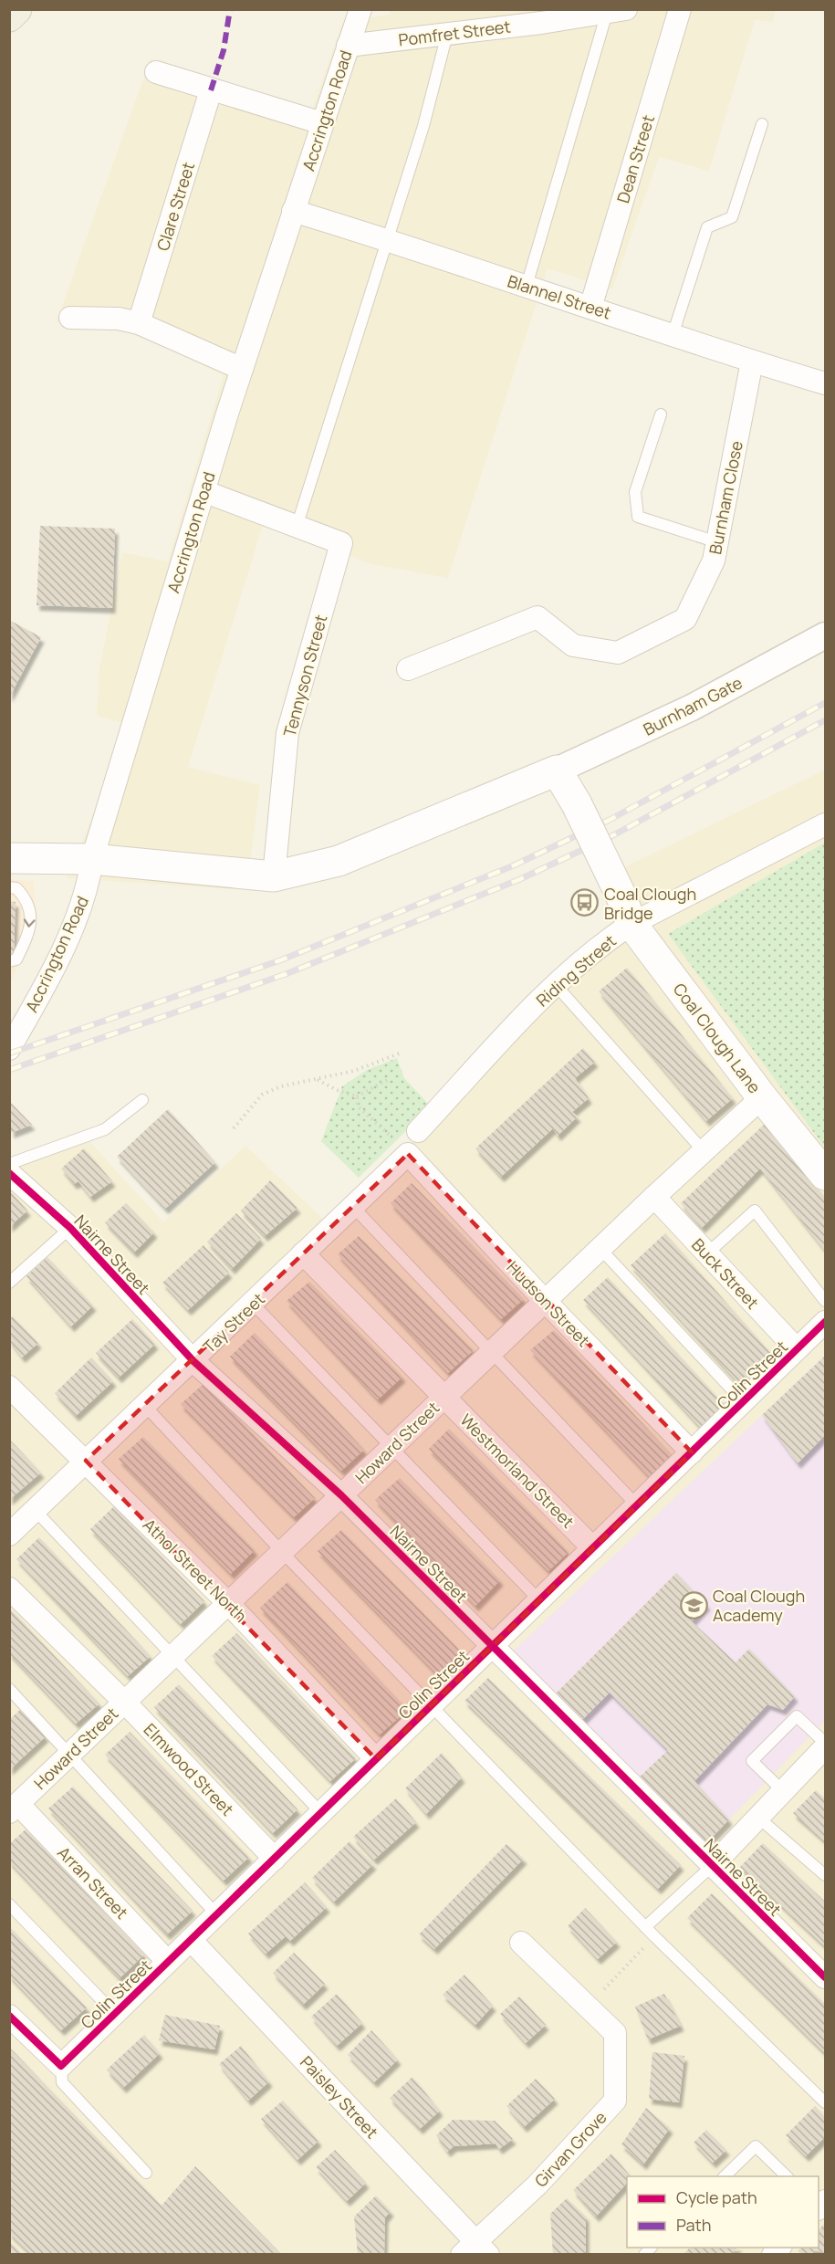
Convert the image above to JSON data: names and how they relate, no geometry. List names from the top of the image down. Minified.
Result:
{"streets":{"main road":["Coal Clough Lane"],"street":["Pomfret Street","Accrington Road","Dean Street","Clare Street","Blannel Street","Burnham Close","Tennyson Street","Burnham Gate","Riding Street","Nairne Street","Buck Street","Hudson Street","Tay Street","Colin Street","Howard Street","Westmorland Street","Athol Street North","Elmwood Street","Arran Street","Paisley Street","Girvan Grove"]},"crossings":[["Pomfret Street","Accrington Road"],["Accrington Road","Blannel Street"],["Dean Street","Blannel Street"],["Blannel Street","Burnham Close"],["Burnham Gate","Coal Clough Lane"],["Riding Street","Coal Clough Lane"],["Coal Clough Lane","Howard Street"],["Nairne Street","Tay Street"],["Nairne Street","Colin Street"],["Nairne Street","Howard Street"],["Buck Street","Colin Street"],["Buck Street","Howard Street"],["Hudson Street","Tay Street"],["Hudson Street","Colin Street"],["Hudson Street","Howard Street"],["Tay Street","Westmorland Street"],["Tay Street","Athol Street North"],["Colin Street","Westmorland Street"],["Colin Street","Athol Street North"],["Colin Street","Elmwood Street"],["Colin Street","Arran Street"],["Colin Street","Paisley Street"],["Howard Street","Westmorland Street"],["Howard Street","Athol Street North"],["Howard Street","Elmwood Street"],["Howard Street","Arran Street"],["Paisley Street","Girvan Grove"]],"places":{"bus stop":["Coal Clough Bridge"],"school or university":["Coal Clough Academy"]},"legend":["Cycle path","Path"]}
